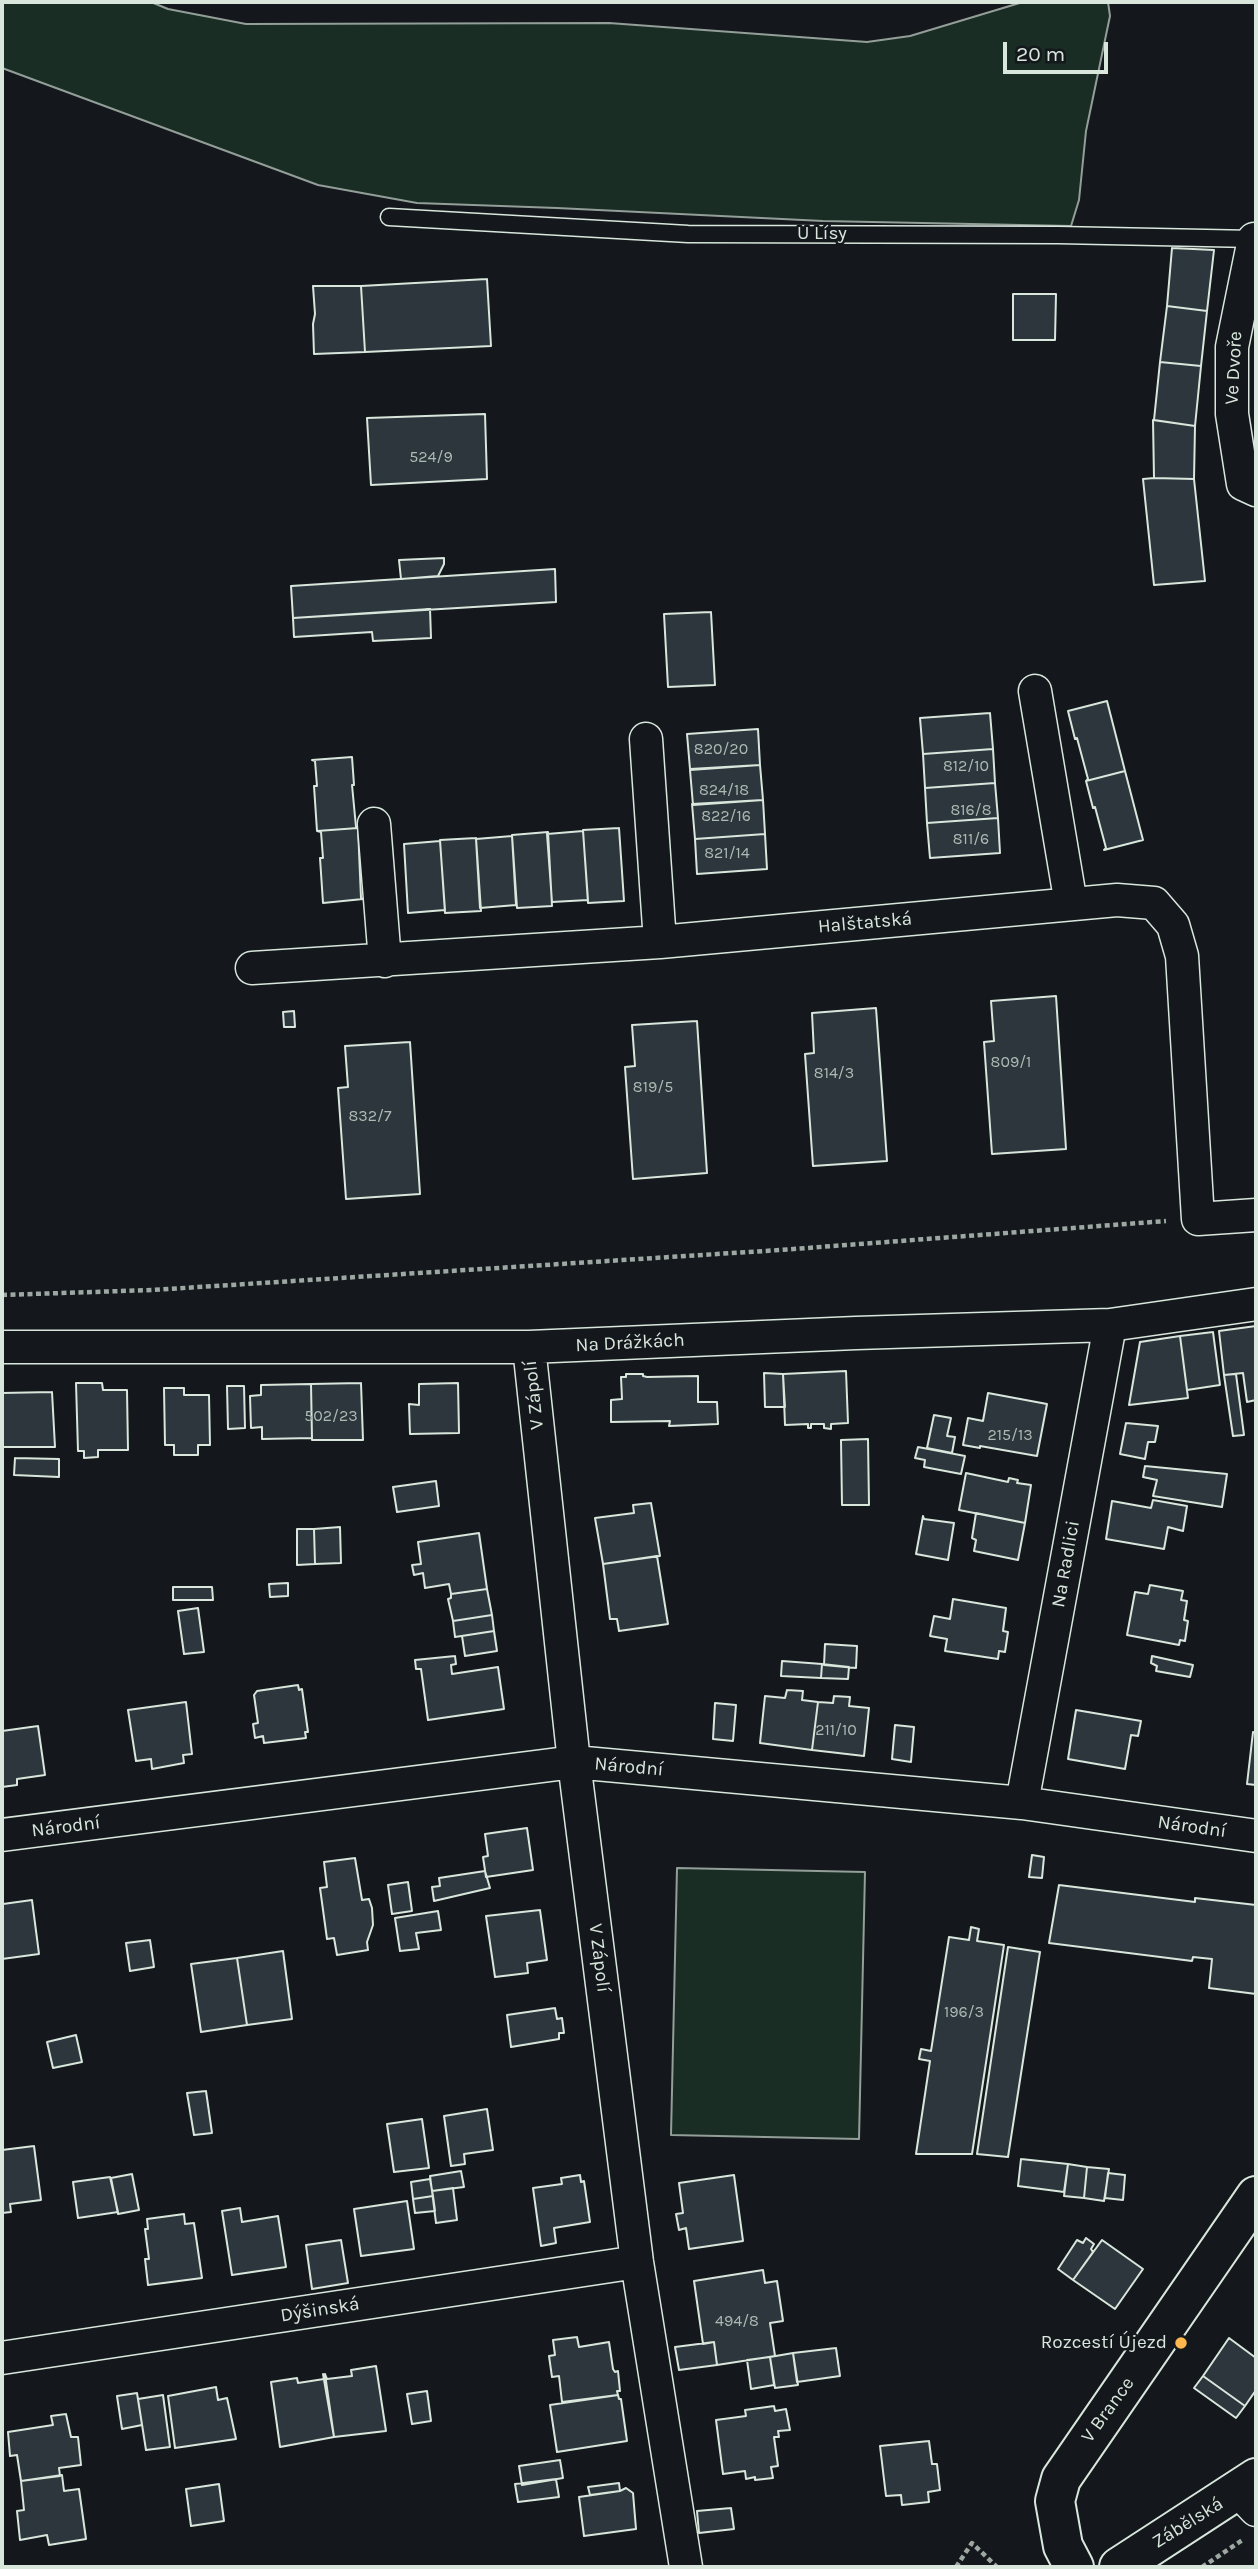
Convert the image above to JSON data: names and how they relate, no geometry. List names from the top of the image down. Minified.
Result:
{"streets":{"street":["Ve Dvoře","Halštatská","Na Drážkách","V Zápolí","Na Radlici","Národní","Dýšinská","V Brance","Zábělská"],"lane":["U Lísy"]},"crossings":[["U Lísy","Ve Dvoře"],["Na Drážkách","V Zápolí"],["Na Drážkách","Na Radlici"],["V Zápolí","Národní"],["V Zápolí","Dýšinská"],["Na Radlici","Národní"]],"places":["Rozcestí Újezd"],"house_numbers":["524/9","820/20","812/10","824/18","816/8","822/16","811/6","821/14","809/1","814/3","819/5","832/7","502/23","215/13","211/10","196/3","494/8"],"scale_bar":"20 m"}
